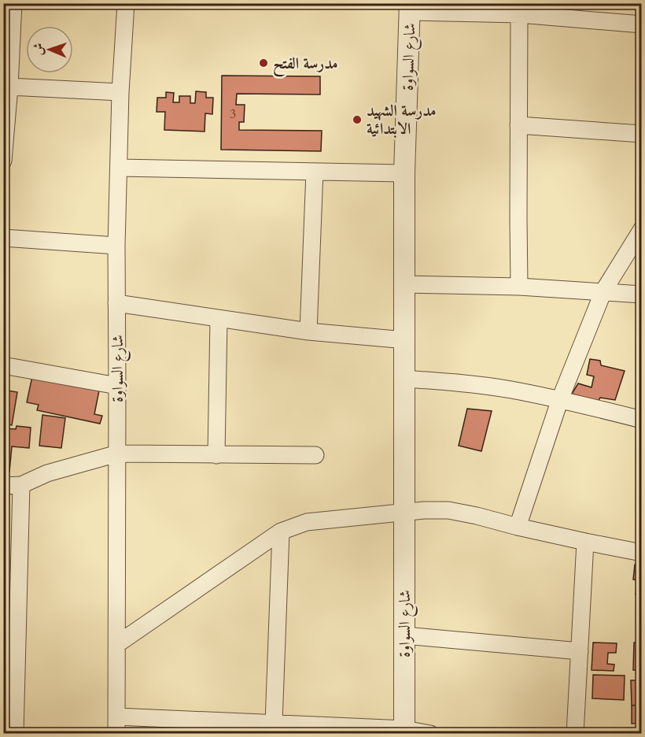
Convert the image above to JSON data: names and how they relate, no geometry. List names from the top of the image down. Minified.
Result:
{"streets":{"street":["شارع السواوة"]},"places":["مدرسة الفتح","مدرسة الشهيد الابتدائية"],"house_numbers":["3"],"north":"left"}
